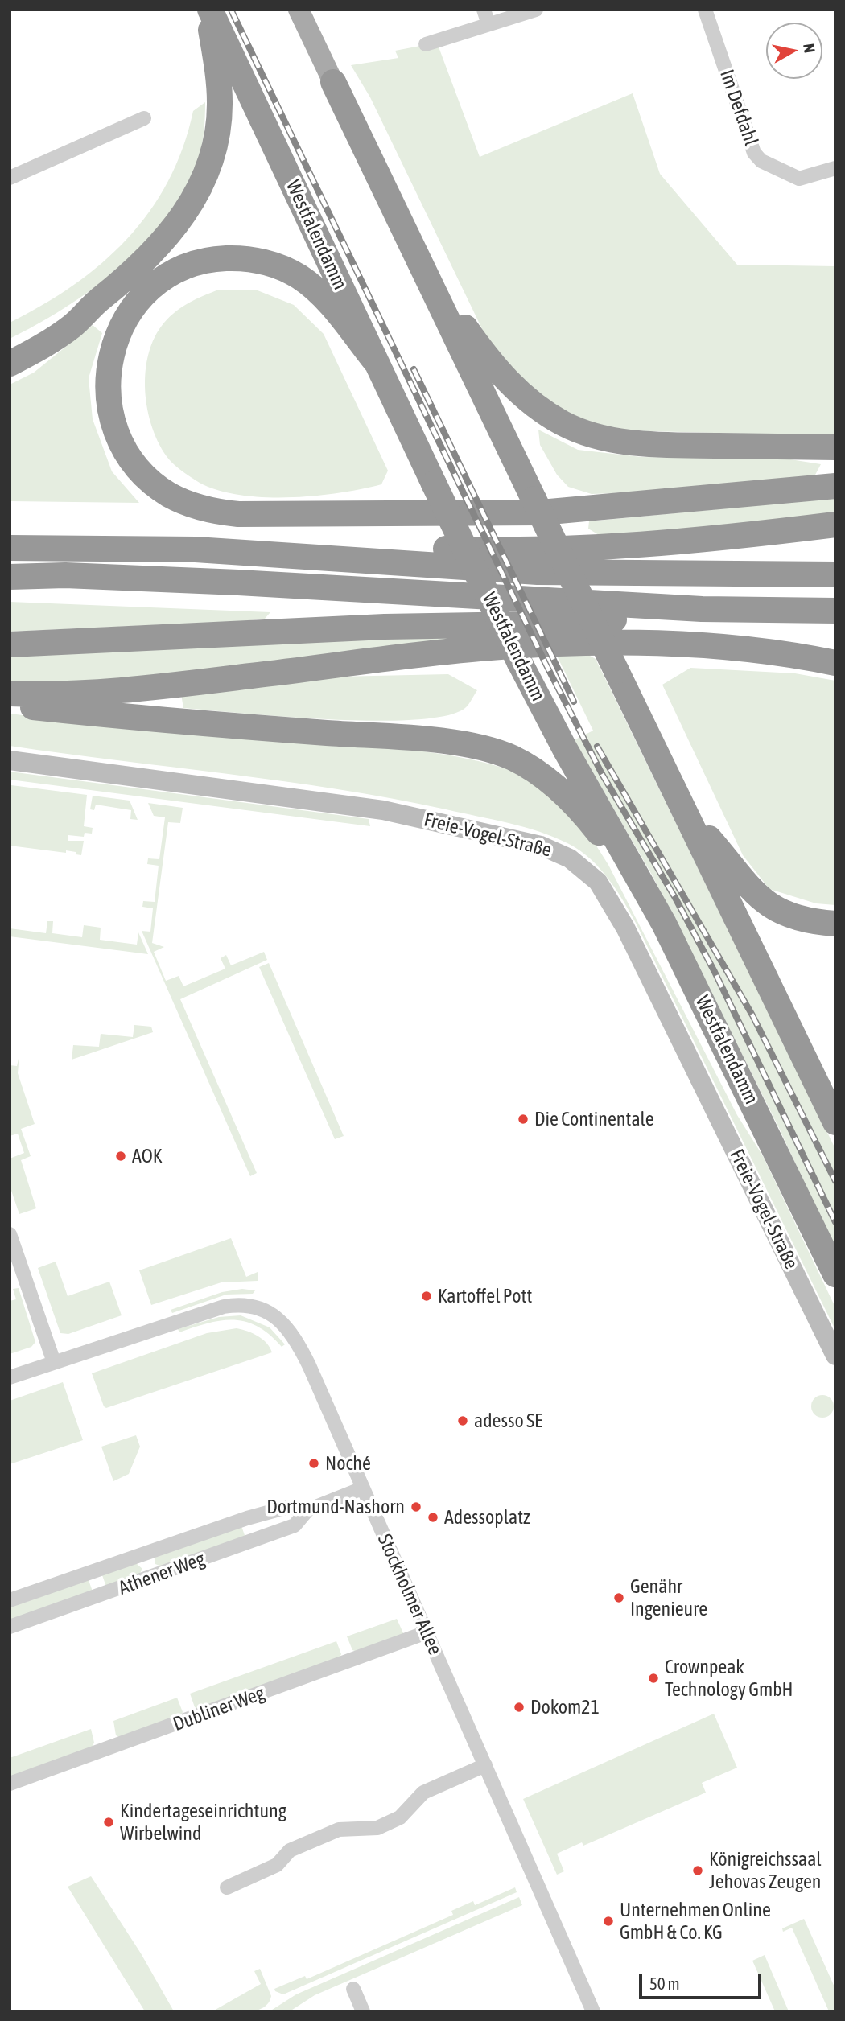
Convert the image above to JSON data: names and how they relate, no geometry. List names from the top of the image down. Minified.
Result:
{"streets":{"highway":["Westfalendamm"],"street":["Im Defdahl","Freie-Vogel-Straße","Athener Weg","Stockholmer Allee","Dubliner Weg"]},"crossings":[["Athener Weg","Stockholmer Allee"],["Stockholmer Allee","Dubliner Weg"]],"places":["Die Continentale","AOK","Kartoffel Pott","adesso SE","Noché","Dortmund-Nashorn","Adessoplatz","Genähr Ingenieure","Crownpeak Technology GmbH","Dokom21","Kindertageseinrichtung Wirbelwind","Königreichssaal Jehovas Zeugen","Unternehmen Online GmbH & Co. KG"],"scale_bar":"50 m","north":"right"}
